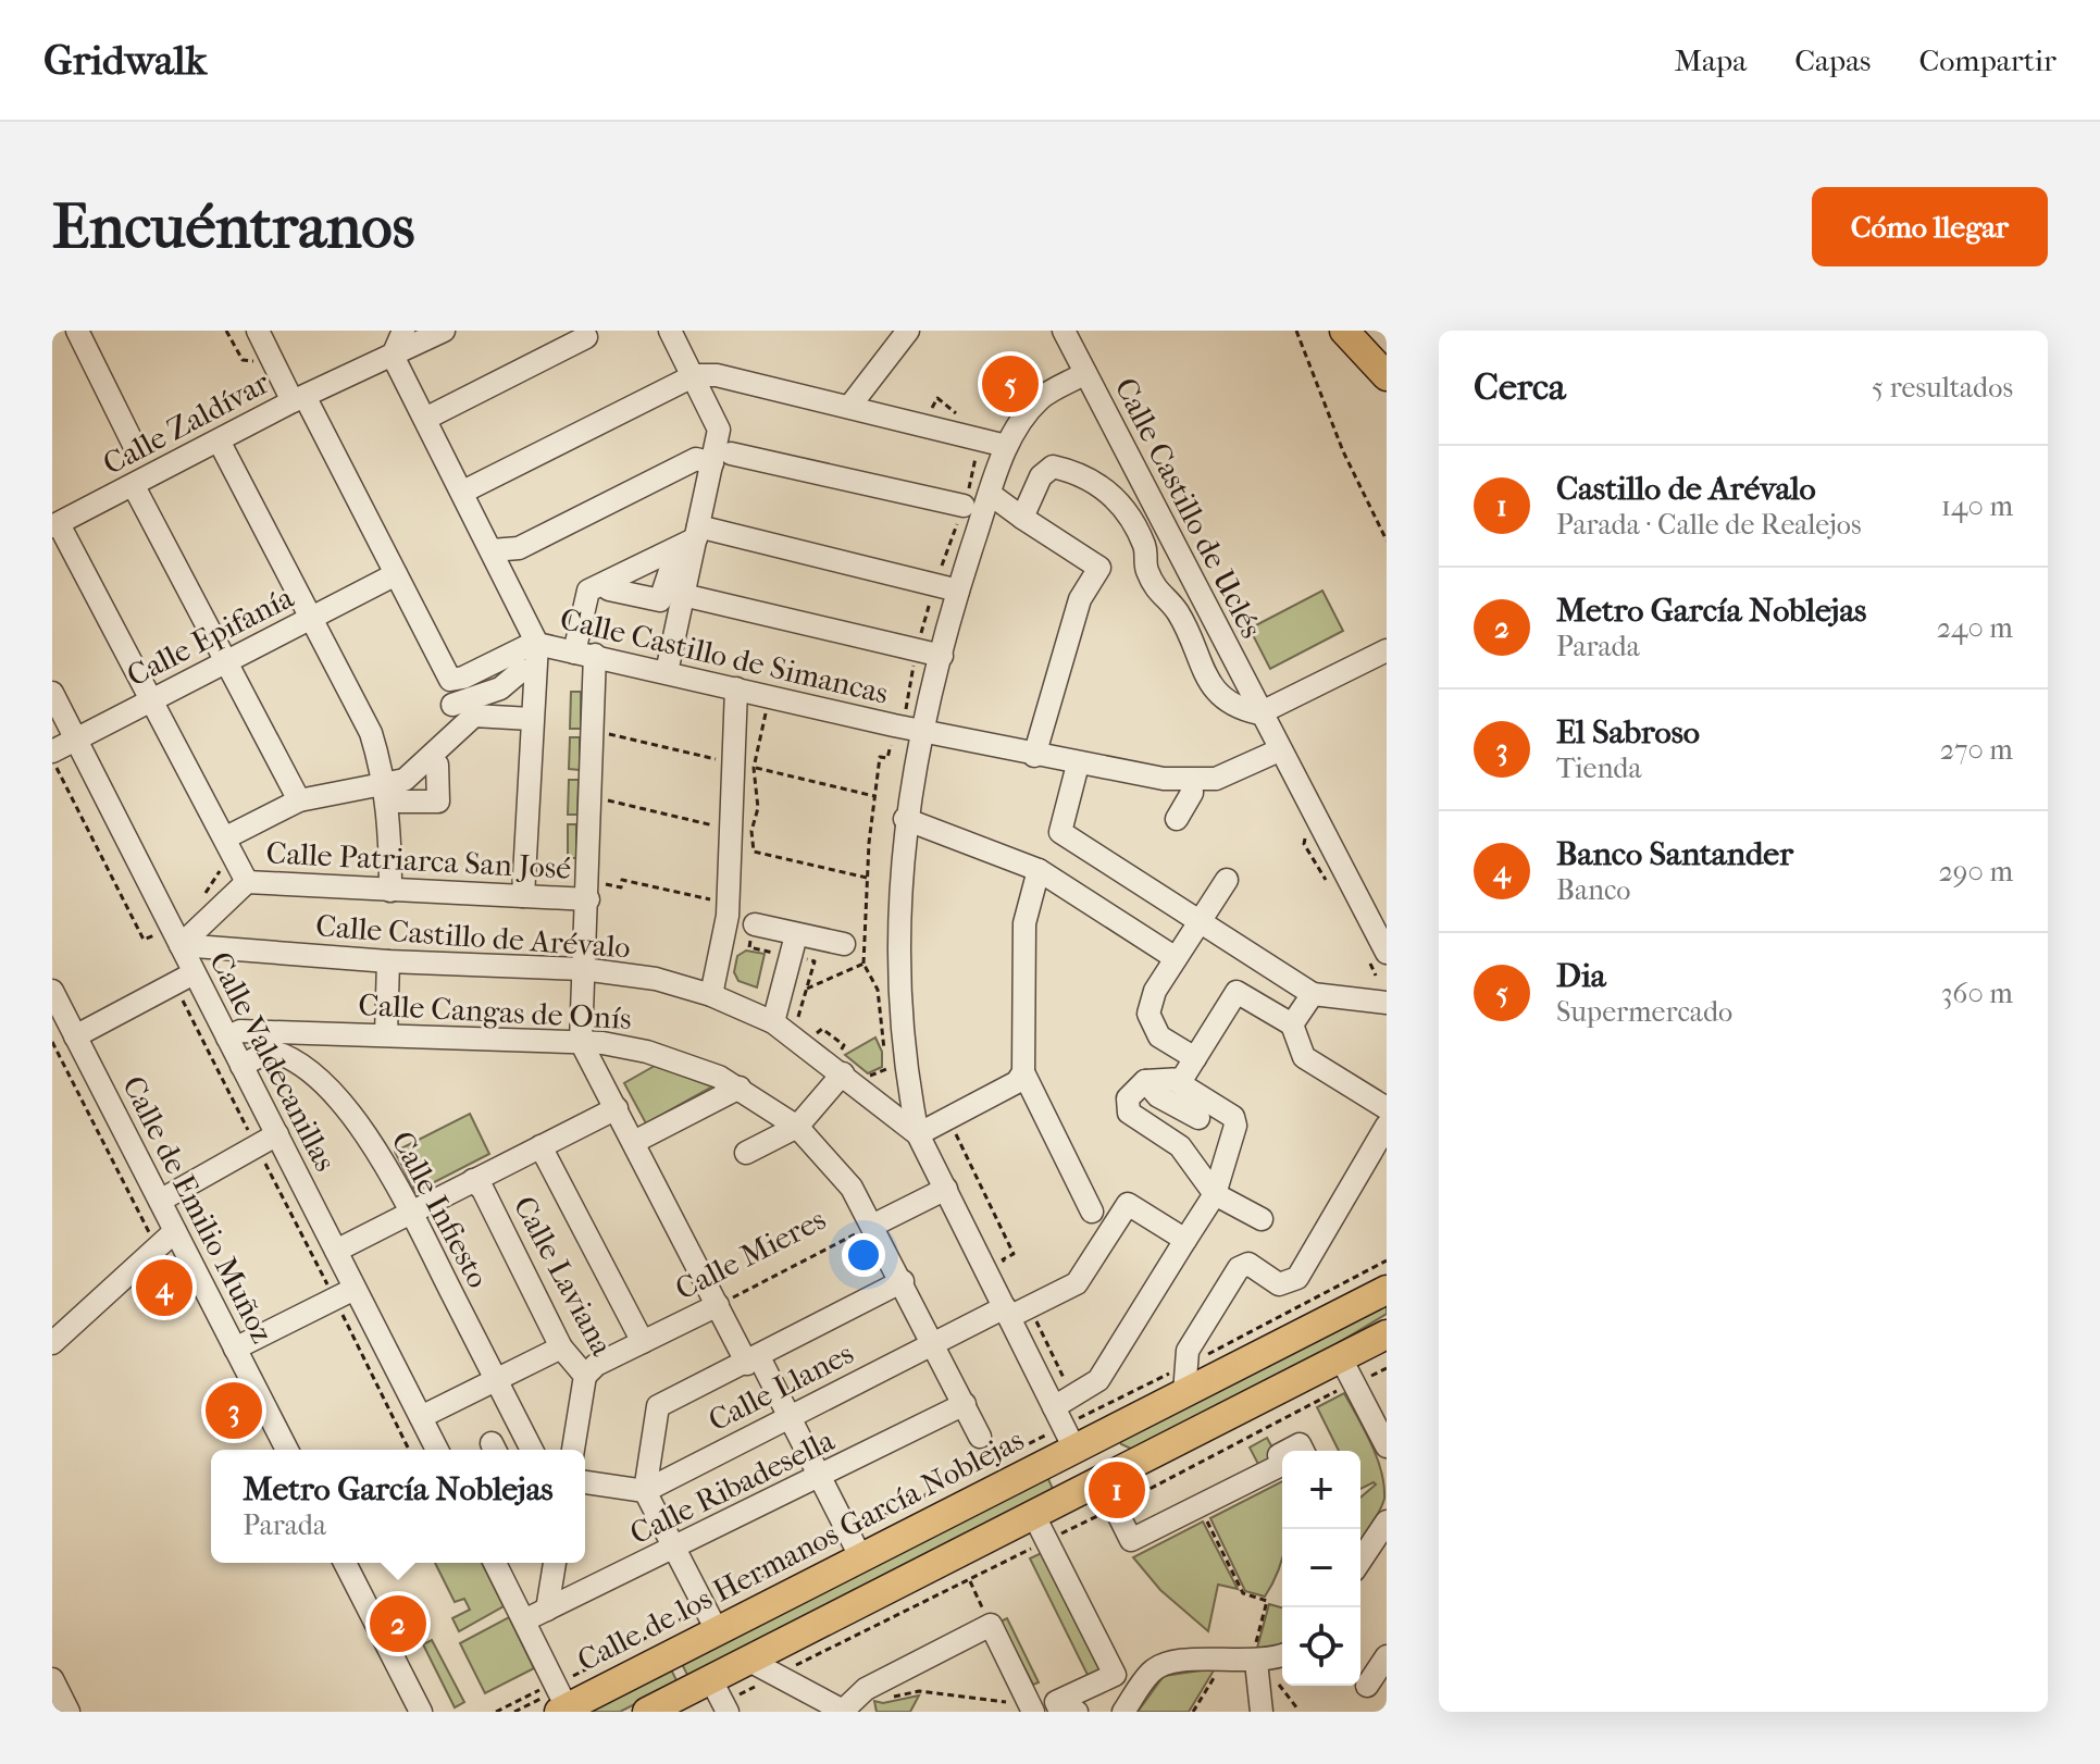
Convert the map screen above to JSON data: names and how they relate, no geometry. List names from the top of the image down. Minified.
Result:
{"streets":{"main road":["Calle de los Hermanos García Noblejas"],"street":["Calle Zaldívar","Calle Castillo de Uclés","Calle Epifanía","Calle Castillo de Simancas","Calle Patriarca San José","Calle Castillo de Arévalo","Calle Cangas de Onís","Calle Valdecanillas","Calle de Emilio Muñoz","Calle Infiesto","Calle Mieres","Calle Laviana","Calle Llanes","Calle Ribadesella"]},"crossings":[["Calle Zaldívar","Calle Castillo de Simancas"],["Calle Castillo de Uclés","Calle Castillo de Simancas"],["Calle Epifanía","Calle Valdecanillas"],["Calle Castillo de Arévalo","Calle Valdecanillas"],["Calle Castillo de Arévalo","Calle Mieres"],["Calle Castillo de Arévalo","Calle Llanes"],["Calle Castillo de Arévalo","Calle de los Hermanos García Noblejas"],["Calle Cangas de Onís","Calle Valdecanillas"],["Calle Cangas de Onís","Calle Mieres"],["Calle Cangas de Onís","Calle Llanes"],["Calle Cangas de Onís","Calle Ribadesella"],["Calle Valdecanillas","Calle Infiesto"],["Calle Mieres","Calle Laviana"],["Calle Llanes","Calle de los Hermanos García Noblejas"]],"page":{"header":"Gridwalk","nav":["Mapa","Capas","Compartir"],"buttons":"Cómo llegar","title":"Encuéntranos","heading":["Cerca","5 resultados"],"pins":["5","4","3","1","2"],"list":[{"mark":"1","name":"Castillo de Arévalo","note":"Parada · Calle de Realejos","value":"140 m"},{"mark":"2","name":"Metro García Noblejas","note":"Parada","value":"240 m"},{"mark":"3","name":"El Sabroso","note":"Tienda","value":"270 m"},{"mark":"4","name":"Banco Santander","note":"Banco","value":"290 m"},{"mark":"5","name":"Dia","note":"Supermercado","value":"360 m"}],"popup":["Metro García Noblejas","Parada"],"map_buttons":["+","−"]}}
